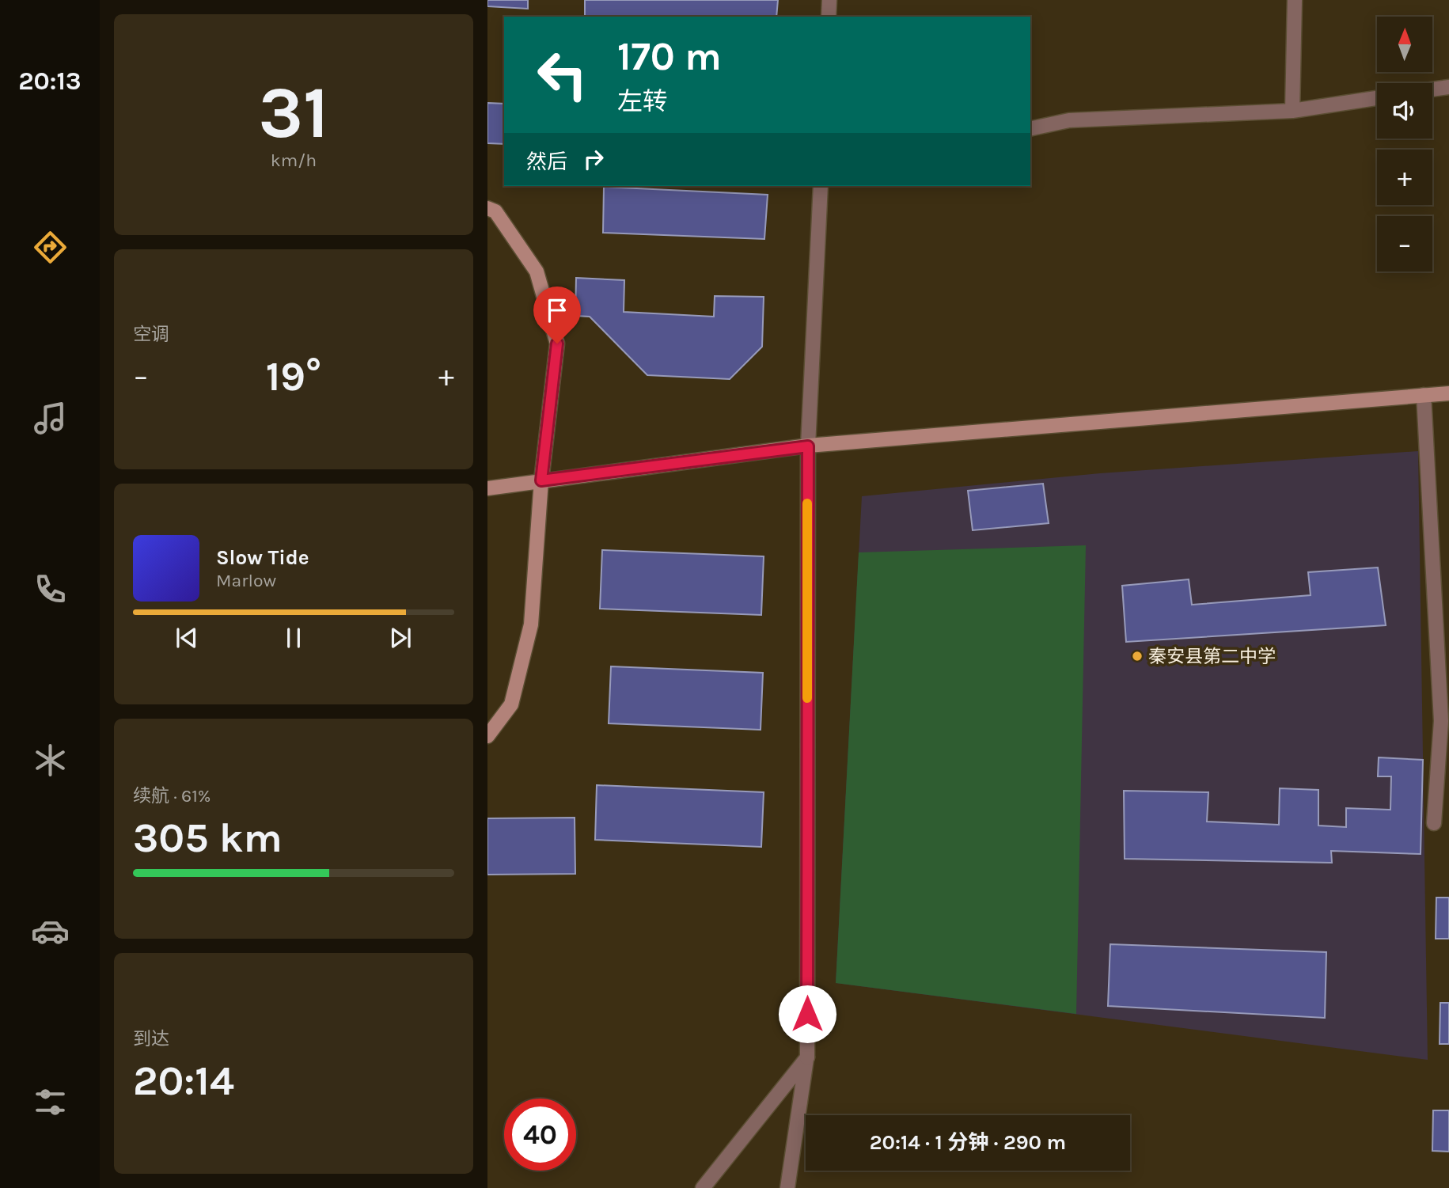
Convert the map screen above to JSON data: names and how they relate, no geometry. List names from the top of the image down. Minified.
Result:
{"places":["秦安县第二中学"],"north":"top","page":{"tabs":"20:13","tile":[["31","km/h"],"空调",["续航 · 61%","305 km"],["到达","20:14"]],"map_buttons":["+","−"],"turn":["170 m","左转"],"then":"然后","heat":["−","19°","+"],"song":["Slow Tide","Marlow"],"limit":"40","trip":"20:14 · 1 分钟 · 290 m"}}
